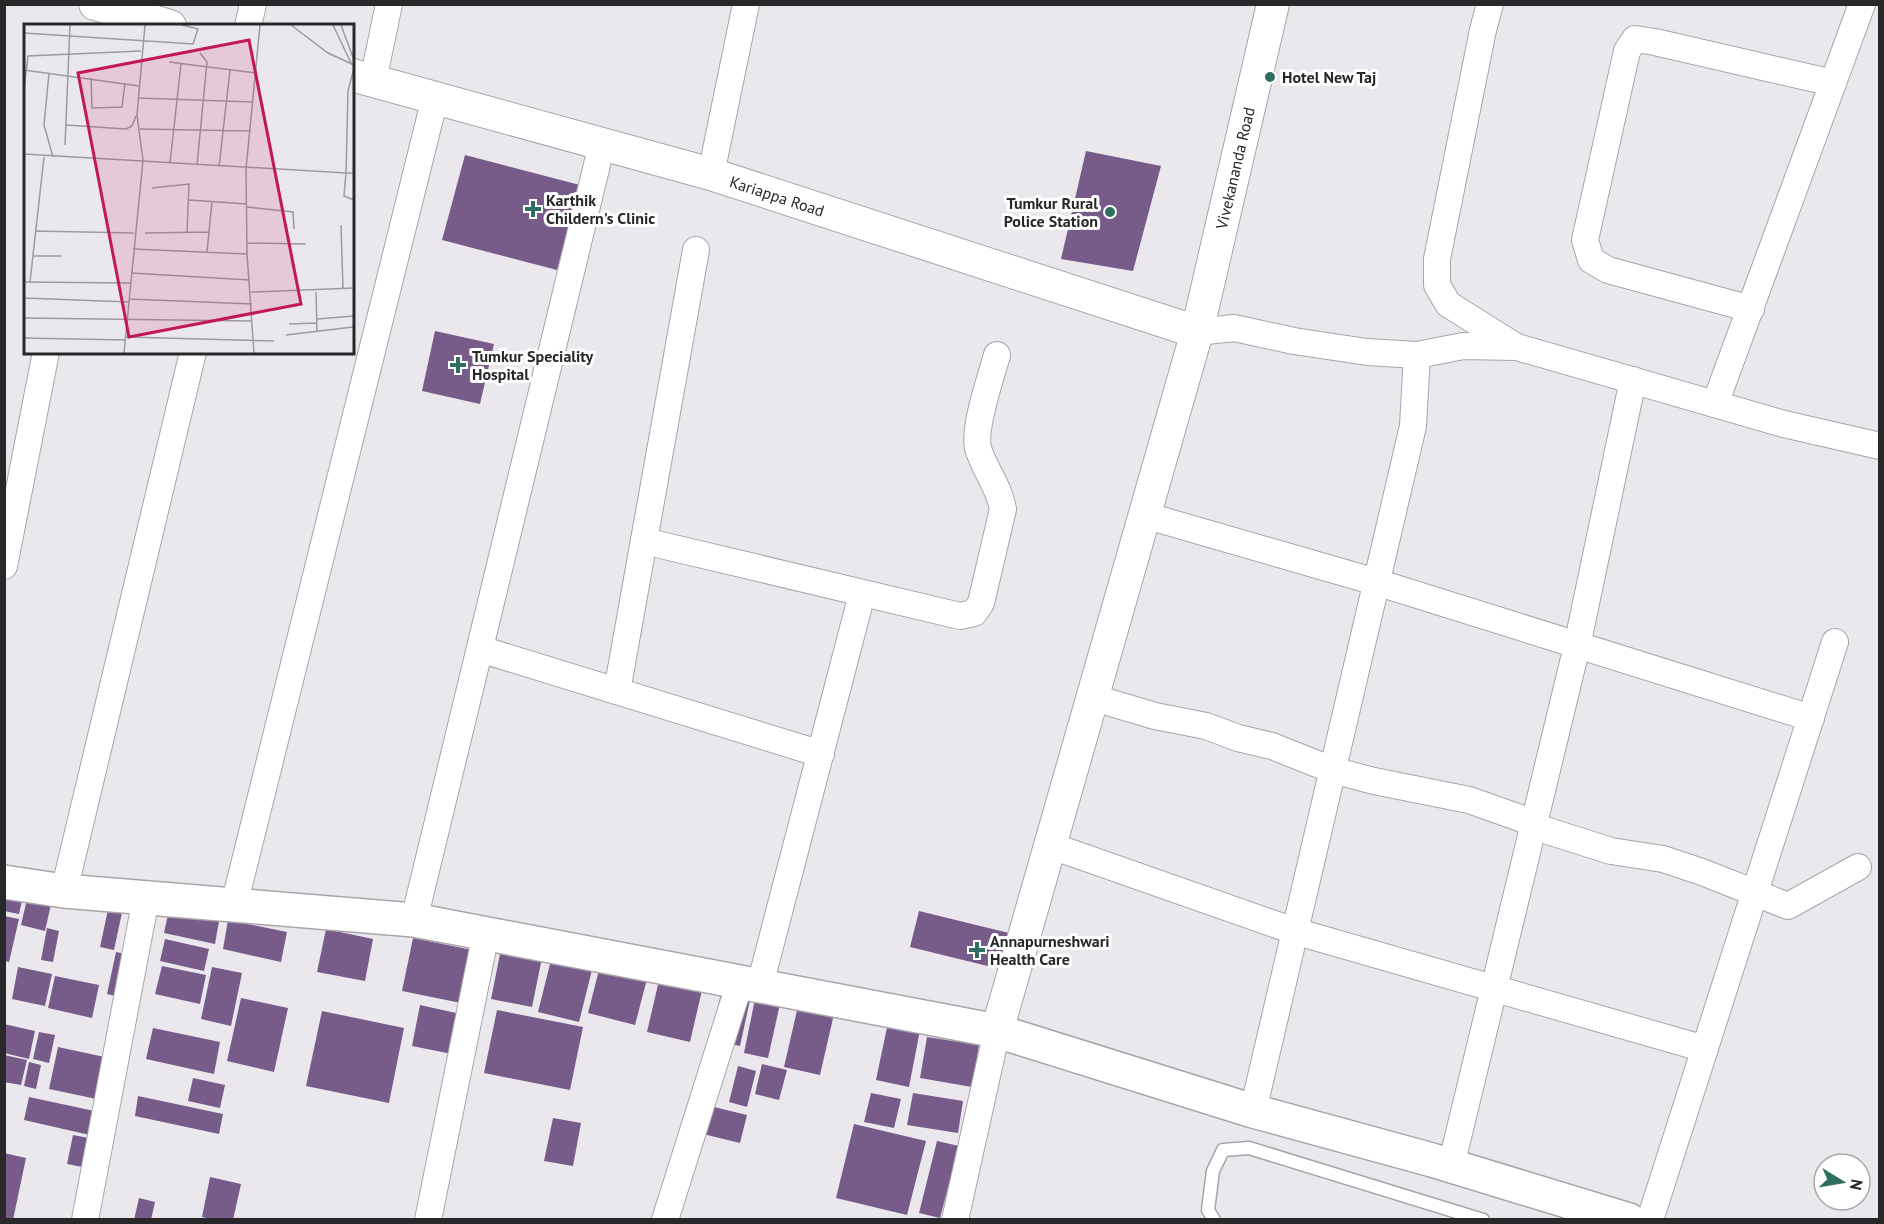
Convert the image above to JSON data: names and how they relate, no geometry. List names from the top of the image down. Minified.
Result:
{"streets":{"street":["Vivekananda Road","Kariappa Road"]},"crossings":[["Vivekananda Road","Kariappa Road"]],"places":{"other":["Hotel New Taj","Tumkur Rural Police Station"],"health":["Karthik Childern's Clinic","Tumkur Speciality Hospital","Annapurneshwari Health Care"]},"north":"right"}
